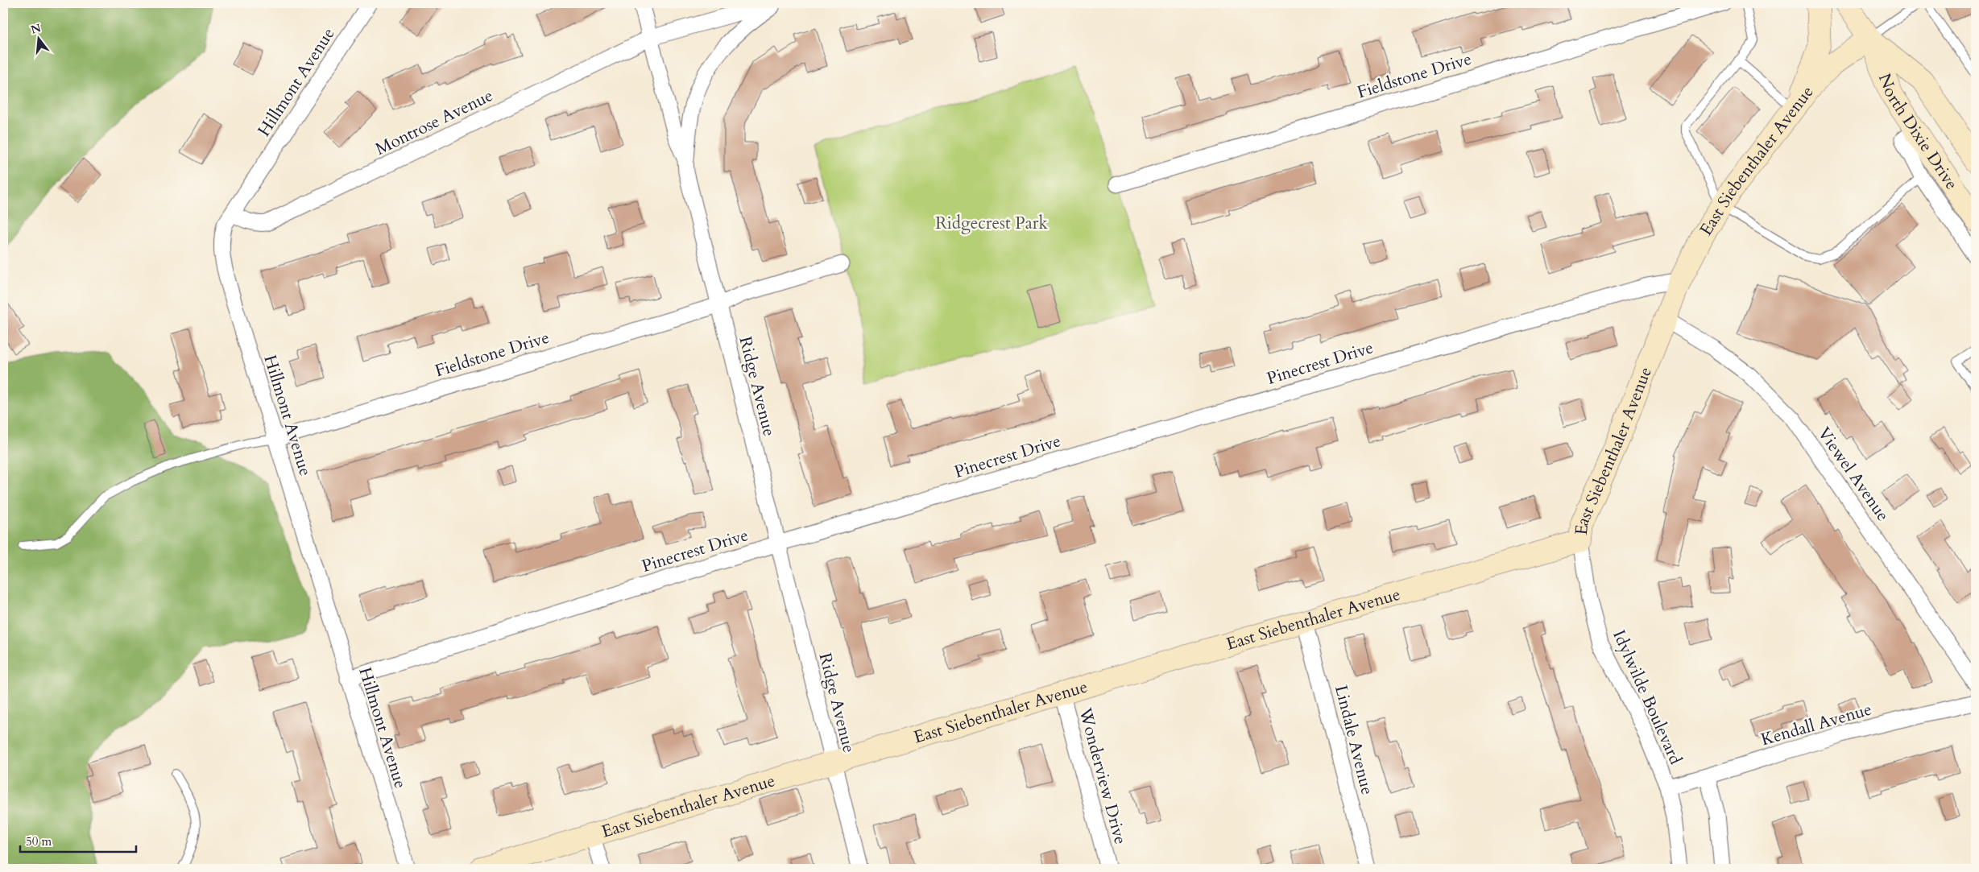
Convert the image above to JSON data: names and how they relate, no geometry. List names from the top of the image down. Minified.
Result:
{"streets":{"main road":["North Dixie Drive","East Siebenthaler Avenue"],"street":["Fieldstone Drive","Hillmont Avenue","Montrose Avenue","Pinecrest Drive","Ridge Avenue","Viewel Avenue","Idylwilde Boulevard","Kendall Avenue","Lindale Avenue","Wonderview Drive"]},"crossings":[["Fieldstone Drive","Hillmont Avenue"],["Fieldstone Drive","Ridge Avenue"],["Hillmont Avenue","Montrose Avenue"],["Hillmont Avenue","Pinecrest Drive"],["Montrose Avenue","Ridge Avenue"],["North Dixie Drive","East Siebenthaler Avenue"],["East Siebenthaler Avenue","Pinecrest Drive"],["East Siebenthaler Avenue","Ridge Avenue"],["East Siebenthaler Avenue","Viewel Avenue"],["East Siebenthaler Avenue","Idylwilde Boulevard"],["East Siebenthaler Avenue","Lindale Avenue"],["East Siebenthaler Avenue","Wonderview Drive"],["Pinecrest Drive","Ridge Avenue"],["Idylwilde Boulevard","Kendall Avenue"]],"parks":["Ridgecrest Park"],"scale_bar":"50 m","north":"top"}
